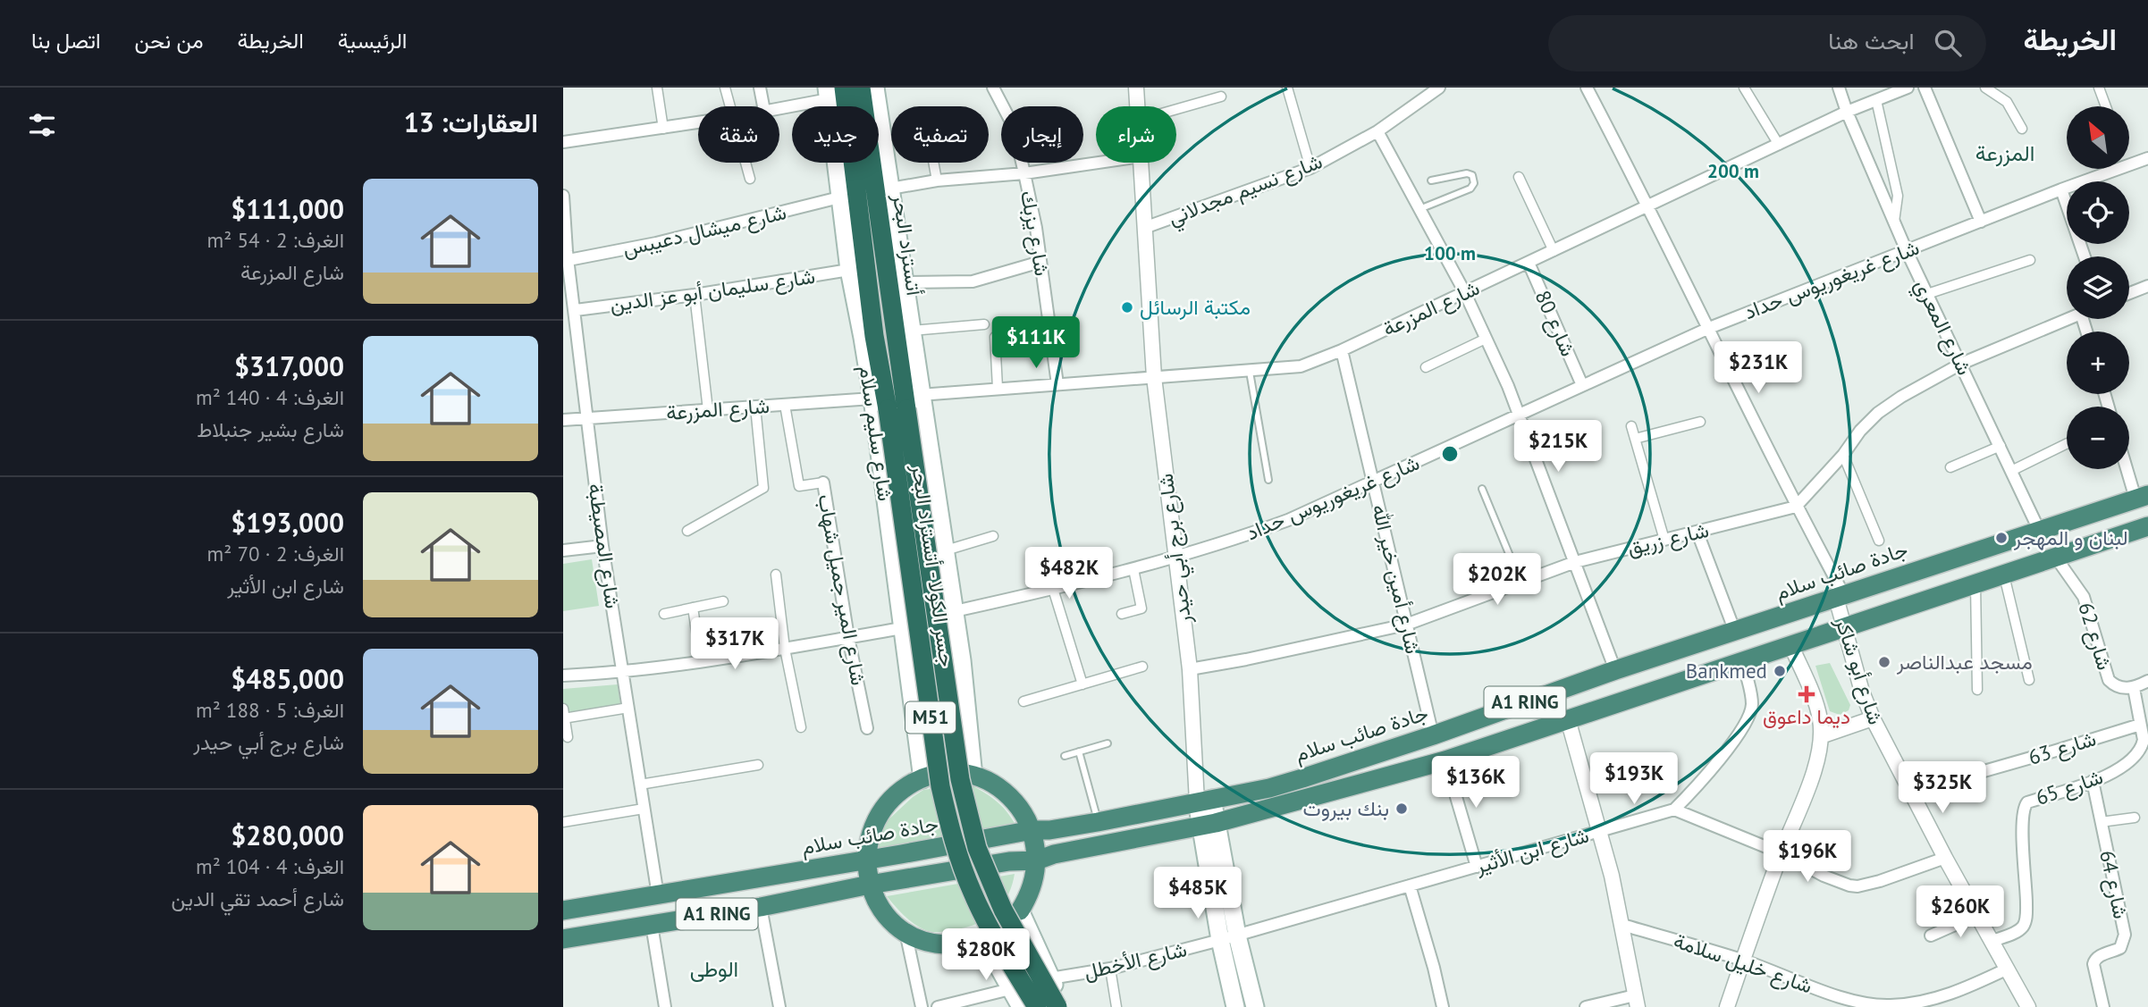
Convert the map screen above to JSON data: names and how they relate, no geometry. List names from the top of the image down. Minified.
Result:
{"streets":{"highway":["أتستراد البحر","جسر الكولا - أتستراد البحر","جادة صائب سلام","A1 RING","M51"],"main road":["شارع سليم سلام","شارع برج أبي حيدر"],"street":["شارع نسيم مجدلاني","شارع ميشال دعيبس","شارع يزبك","شارع غريغوريوس حداد","شارع سليمان أبو عز الدين","شارع المزرعة","شارع 80","شارع المعري","شارع زريق","شارع المصيطبة","شارع أمين خير الله","شارع المير جميل شهاب","شارع 62","شارع أبو شاكر","شارع 63","شارع 65","شارع ابن الأثير","شارع 64","شارع الأخطل","شارع خليل سلامة"]},"crossings":[["شارع نسيم مجدلاني","شارع برج أبي حيدر"],["شارع ميشال دعيبس","شارع سليم سلام"],["شارع ميشال دعيبس","شارع المصيطبة"],["شارع يزبك","شارع المزرعة"],["أتستراد البحر","شارع المزرعة"],["أتستراد البحر","شارع سليم سلام"],["أتستراد البحر","جسر الكولا - أتستراد البحر"],["أتستراد البحر","M51"],["شارع غريغوريوس حداد","شارع 80"],["شارع غريغوريوس حداد","شارع المعري"],["شارع غريغوريوس حداد","شارع برج أبي حيدر"],["شارع غريغوريوس حداد","شارع أمين خير الله"],["شارع سليمان أبو عز الدين","شارع سليم سلام"],["شارع سليمان أبو عز الدين","شارع المصيطبة"],["شارع المزرعة","شارع 80"],["شارع المزرعة","شارع المعري"],["شارع المزرعة","شارع سليم سلام"],["شارع المزرعة","شارع المصيطبة"],["شارع المزرعة","شارع برج أبي حيدر"],["شارع المزرعة","جسر الكولا - أتستراد البحر"],["شارع المزرعة","شارع أمين خير الله"],["شارع المزرعة","شارع المير جميل شهاب"],["شارع المزرعة","M51"],["شارع المعري","جادة صائب سلام"],["شارع سليم سلام","جسر الكولا - أتستراد البحر"],["شارع سليم سلام","M51"],["شارع زريق","شارع برج أبي حيدر"],["شارع زريق","شارع أمين خير الله"],["شارع المصيطبة","جادة صائب سلام"],["شارع برج أبي حيدر","جادة صائب سلام"],["شارع برج أبي حيدر","A1 RING"],["شارع برج أبي حيدر","شارع ابن الأثير"],["شارع برج أبي حيدر","شارع الأخطل"],["جسر الكولا - أتستراد البحر","M51"],["جادة صائب سلام","شارع أمين خير الله"],["جادة صائب سلام","شارع أبو شاكر"],["شارع 62","A1 RING"],["شارع 62","شارع 65"],["شارع أبو شاكر","A1 RING"],["شارع أبو شاكر","شارع 63"],["شارع أبو شاكر","شارع 65"],["شارع أبو شاكر","شارع خليل سلامة"],["A1 RING","شارع ابن الأثير"],["شارع 63","شارع 65"],["شارع 65","شارع 64"],["شارع ابن الأثير","شارع الأخطل"]],"districts":["المزرعة","الوطى"],"places":{"other":["مكتبة الرسائل","لبنان و المهجر","مسجد عبدالناصر","Bankmed","بنك بيروت"],"health":["ديما داعوق"]},"north":"top left","page":{"header":"الخريطة","search":"ابحث هنا","nav":["الرئيسية","الخريطة","من نحن","اتصل بنا"],"heading":"العقارات: 13","map_buttons":["+","−"],"chip":["شراء","إيجار","تصفية","جديد","شقة"],"list":[{"name":"$111,000","note":"الغرف: 2 · 54 m² · شارع المزرعة"},{"name":"$317,000","note":"الغرف: 4 · 140 m² · شارع بشير جنبلاط"},{"name":"$193,000","note":"الغرف: 2 · 70 m² · شارع ابن الأثير"},{"name":"$485,000","note":"الغرف: 5 · 188 m² · شارع برج أبي حيدر"},{"name":"$280,000","note":"الغرف: 4 · 104 m² · شارع أحمد تقي الدين"}],"price":["$111K","$231K","$215K","$482K","$202K","$317K","$193K","$136K","$325K","$196K","$485K","$260K","$280K"]},"rings":["200 m","100 m"]}
